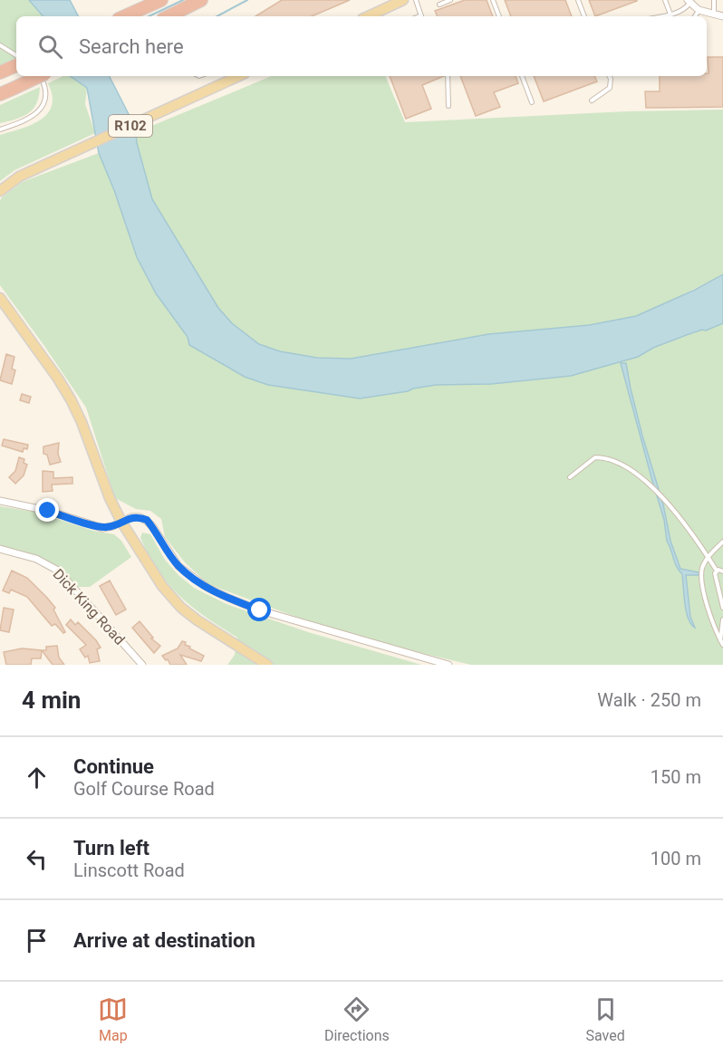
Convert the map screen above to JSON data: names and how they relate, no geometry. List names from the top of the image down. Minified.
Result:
{"streets":{"main road":["R102"],"street":["Dick King Road"]},"page":{"search":"Search here","heading":["4 min","Walk · 250 m"],"list":[["Continue","Golf Course Road","150 m"],["Turn left","Linscott Road","100 m"],"Arrive at destination"],"nav":["Map","Directions","Saved"]}}
